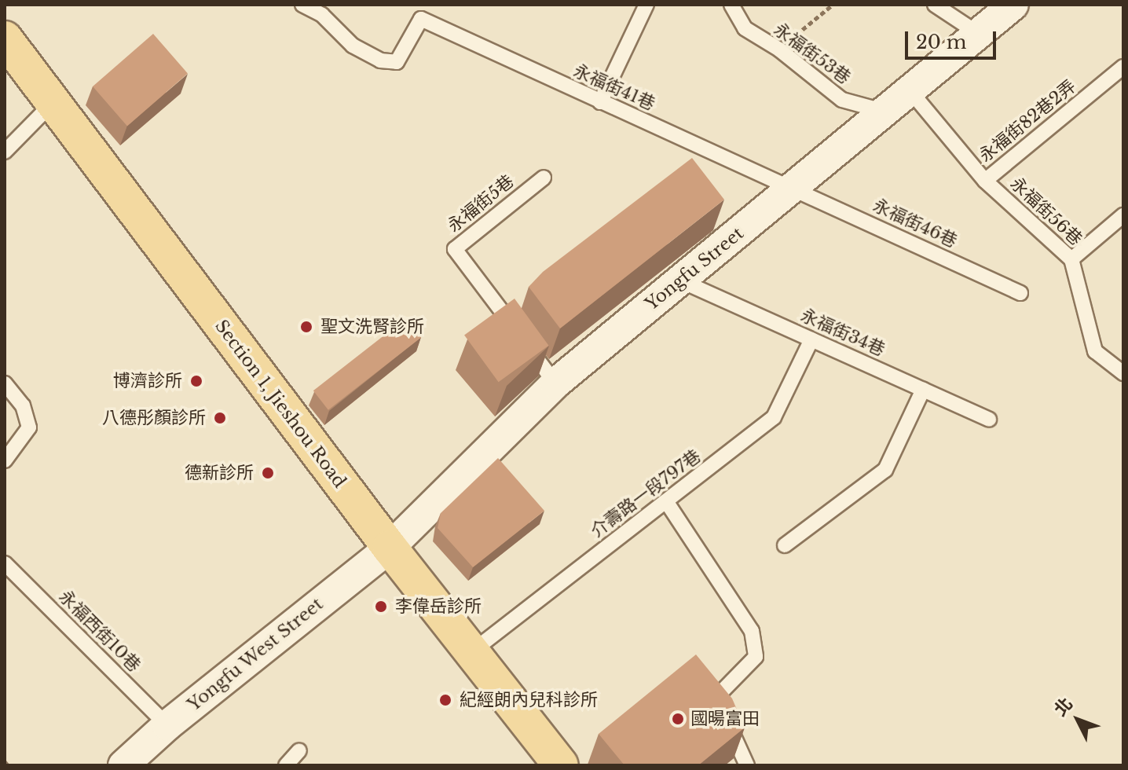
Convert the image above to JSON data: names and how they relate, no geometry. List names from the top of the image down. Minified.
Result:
{"streets":{"main road":["Section 1, Jieshou Road"],"street":["Yongfu Street","Yongfu West Street"],"lane":["永福街53巷","永福街41巷","永福街82巷2弄","永福街5巷","永福街56巷","永福街46巷","永福街34巷","介壽路一段797巷","永福西街10巷"]},"crossings":[["永福街53巷","Yongfu Street"],["永福街41巷","永福街46巷"],["永福街41巷","Yongfu Street"],["永福街82巷2弄","永福街56巷"],["永福街5巷","Yongfu Street"],["永福街56巷","Yongfu Street"],["永福街46巷","Yongfu Street"],["Yongfu Street","永福街34巷"],["Yongfu Street","Section 1, Jieshou Road"],["Yongfu Street","Yongfu West Street"],["永福街34巷","介壽路一段797巷"],["Section 1, Jieshou Road","介壽路一段797巷"],["Section 1, Jieshou Road","Yongfu West Street"],["永福西街10巷","Yongfu West Street"]],"places":["聖文洗腎診所","博濟診所","八德彤顏診所","德新診所","李偉岳診所","紀經朗內兒科診所","國暘富田"],"scale_bar":"20 m","north":"top left"}
